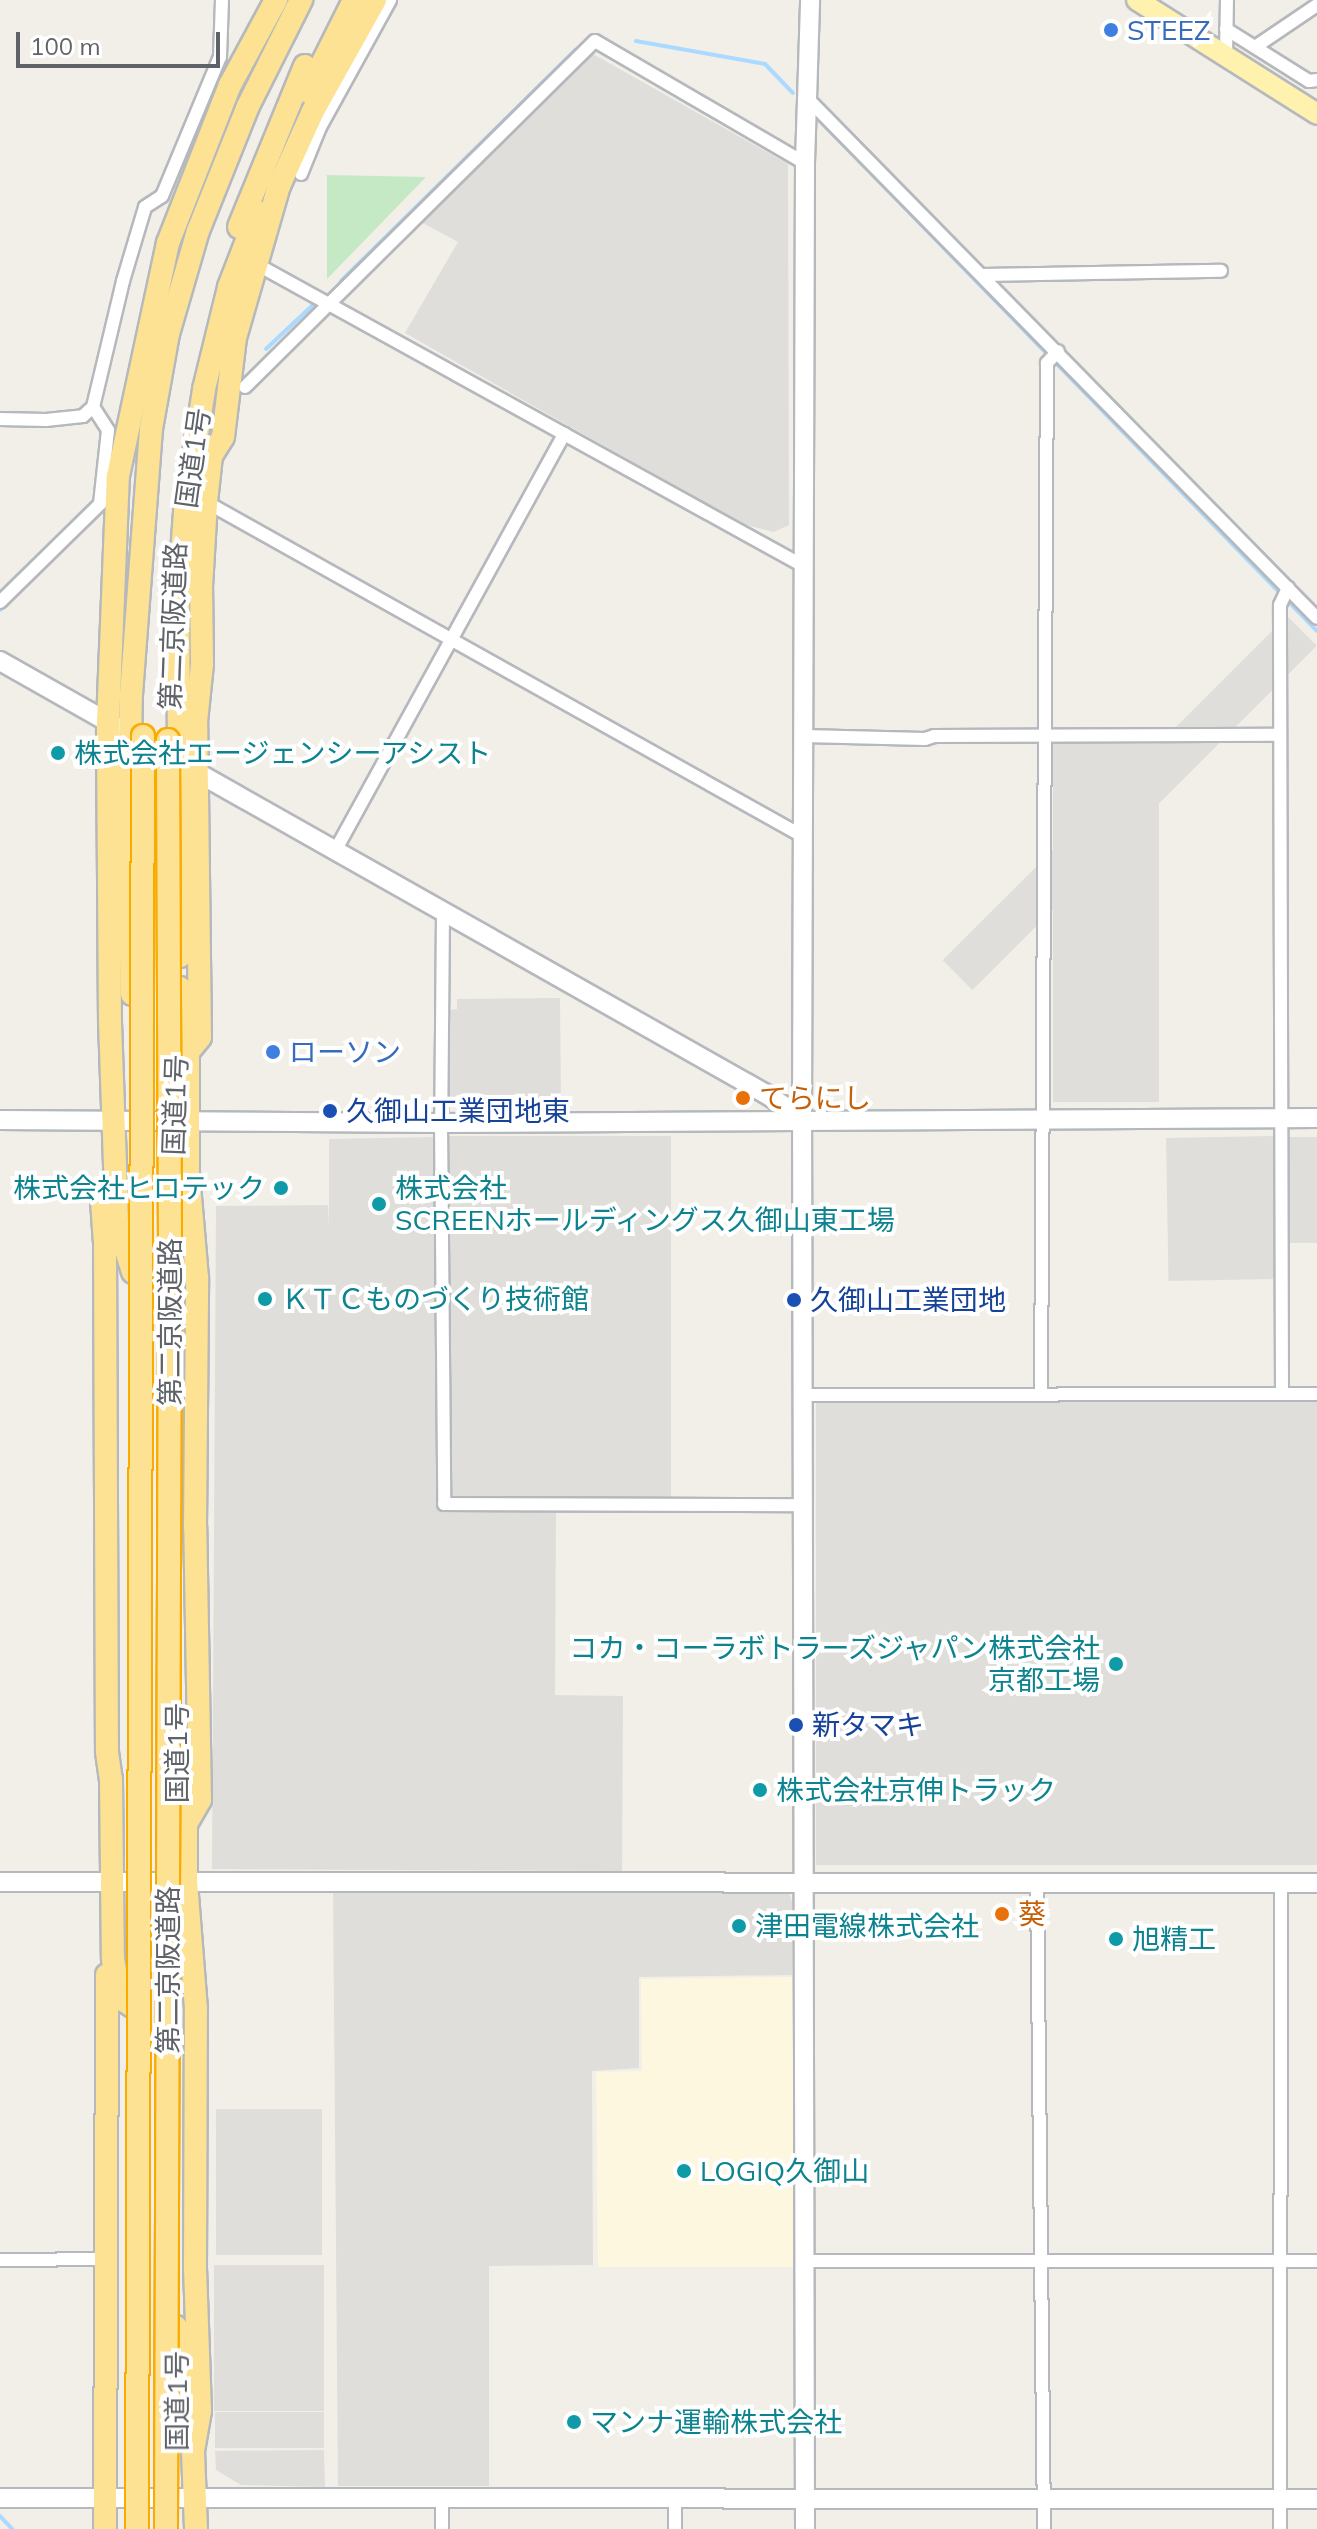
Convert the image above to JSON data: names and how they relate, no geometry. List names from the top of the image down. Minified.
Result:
{"streets":{"highway":["国道1号","第二京阪道路"]},"crossings":[["国道1号","第二京阪道路"]],"places":["STEEZ","株式会社エージェンシーアシスト","ローソン","てらにし","久御山工業団地東","株式会社ヒロテック","株式会社 SCREENホールディングス久御山東工場","ＫＴＣものづくり技術館","久御山工業団地","コカ・コーラボトラーズジャパン株式会社 京都工場","新タマキ","株式会社京伸トラック","葵","津田電線株式会社","旭精工","LOGIQ久御山","マンナ運輸株式会社"],"scale_bar":"100 m"}
